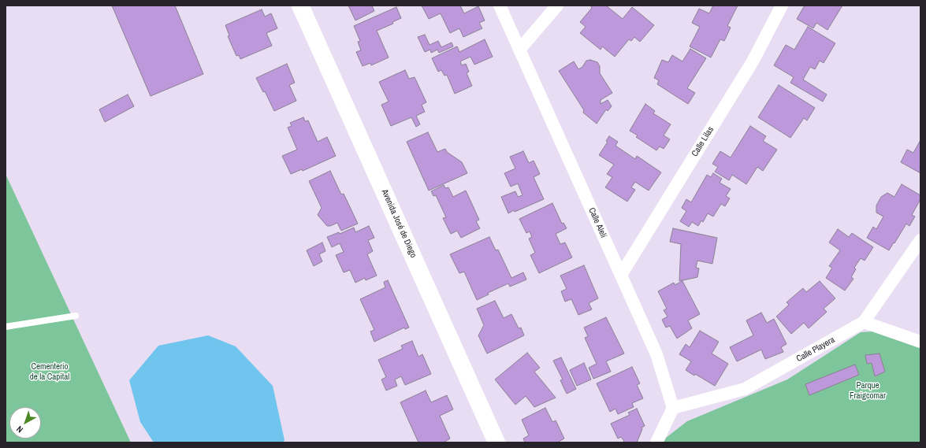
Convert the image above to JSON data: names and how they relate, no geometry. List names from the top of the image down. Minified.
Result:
{"streets":{"street":["Calle Lilas","Calle Alelí","Avenida José de Diego","Calle Playera"]},"crossings":[["Calle Lilas","Calle Alelí"],["Calle Alelí","Calle Playera"]],"parks":["Cementerio de la Capital","Parque Fraigcomar"],"north":"bottom left"}
